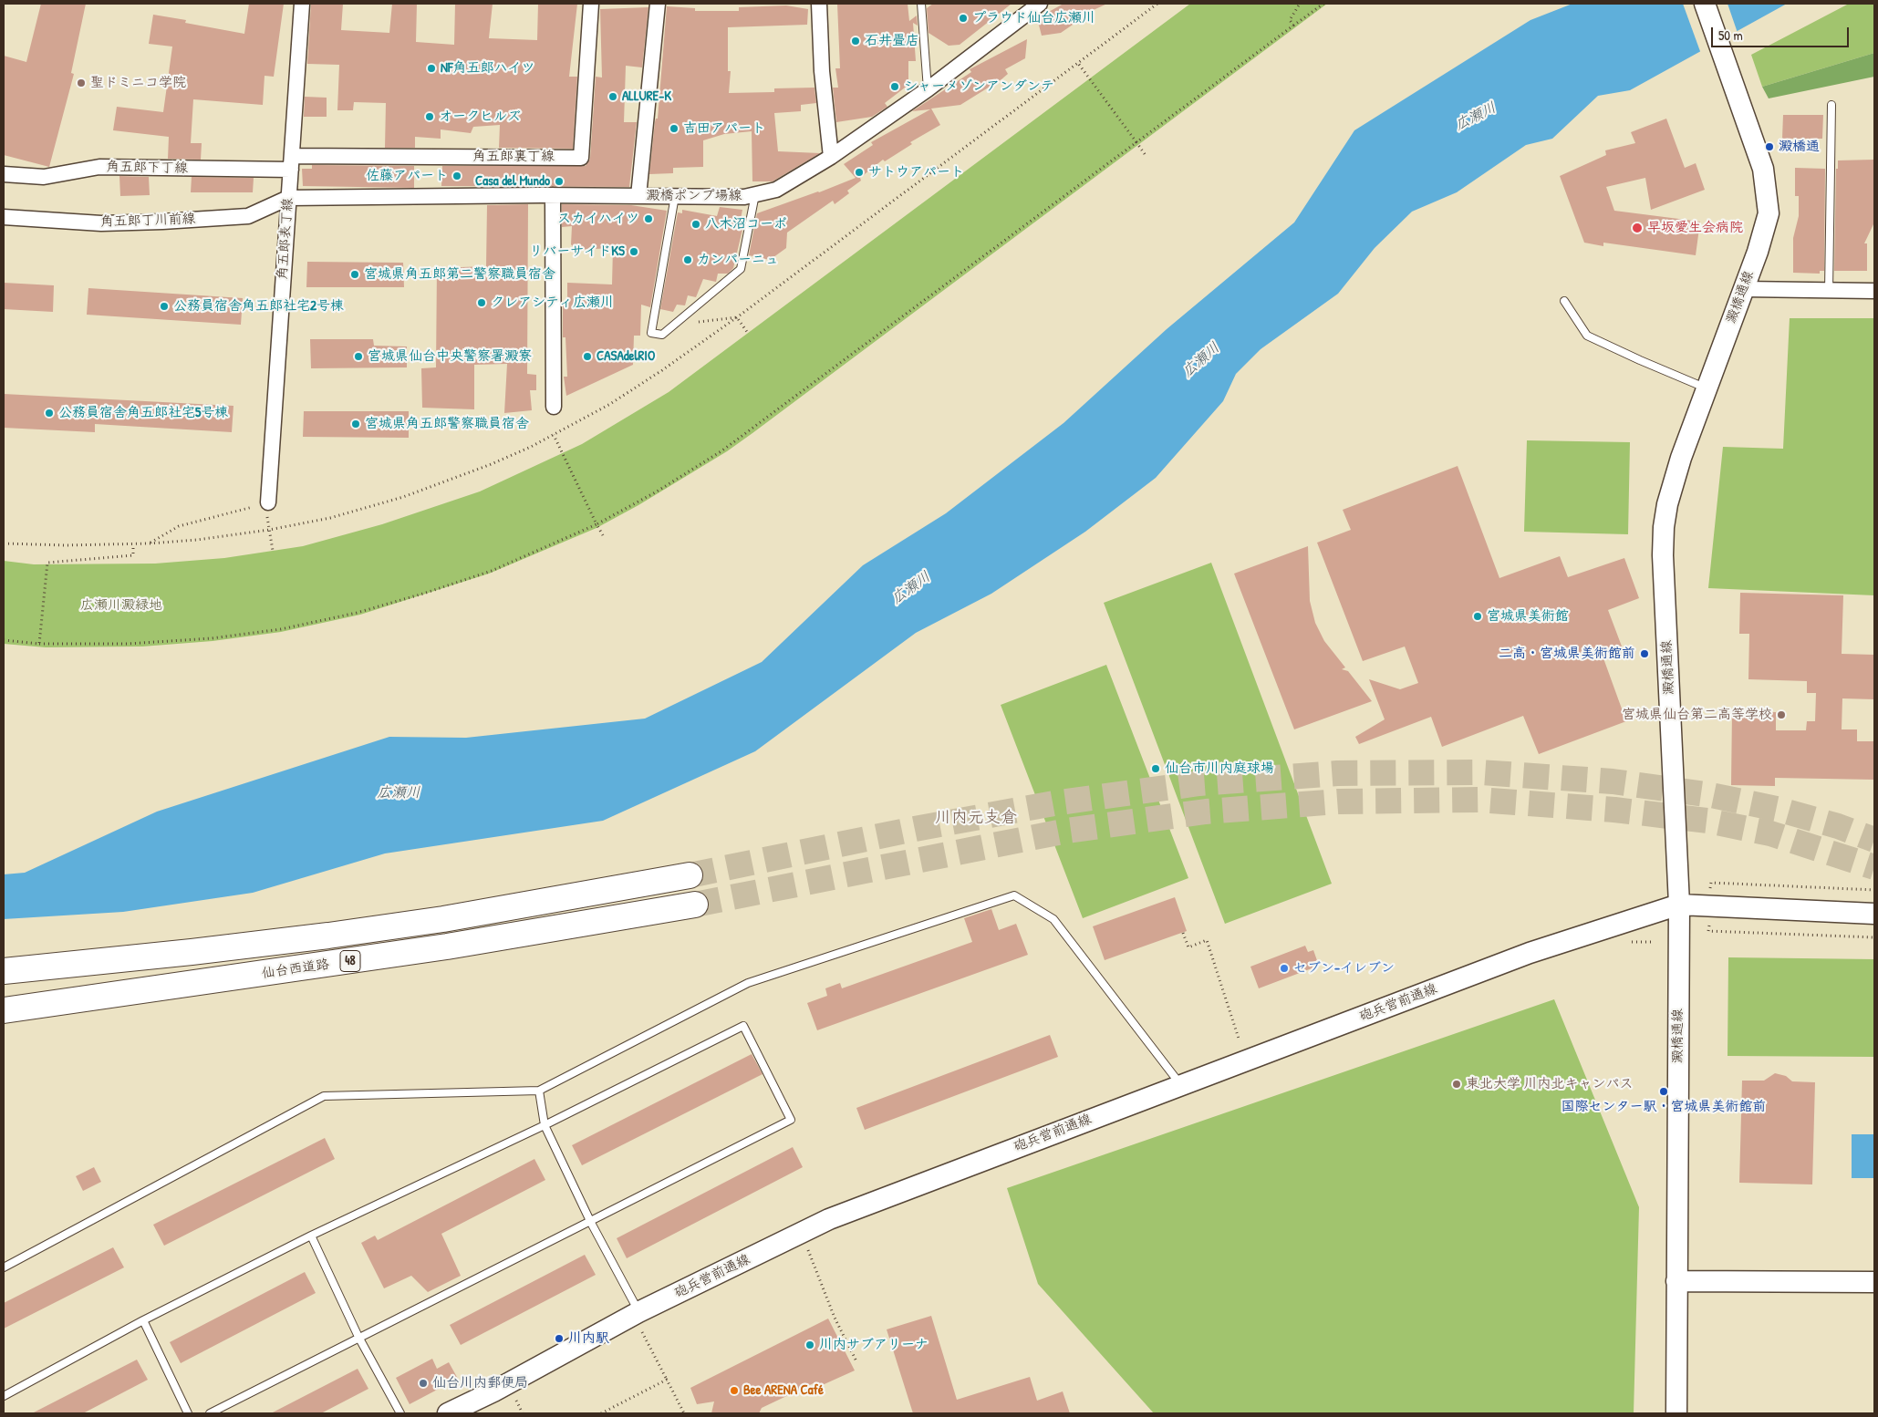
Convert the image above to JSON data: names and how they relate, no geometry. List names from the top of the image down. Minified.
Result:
{"streets":{"highway":["48","仙台西道路"],"street":["角五郎裏丁線","角五郎下丁線","澱橋ポンプ場線","角五郎丁川前線","角五郎表丁線","澱橋通線","砲兵営前通線"]},"crossings":[["角五郎裏丁線","角五郎下丁線"],["角五郎裏丁線","角五郎表丁線"],["角五郎下丁線","角五郎表丁線"],["澱橋ポンプ場線","角五郎丁川前線"],["澱橋ポンプ場線","角五郎表丁線"],["角五郎丁川前線","角五郎表丁線"],["澱橋通線","砲兵営前通線"]],"districts":["川内元支倉"],"water":["広瀬川"],"parks":["広瀬川澱緑地"],"places":["プラウド仙台広瀬川","石井畳店","NF角五郎ハイツ","聖ドミニコ学院","シャーメゾンアンダンテ","ALLURE-K","オークヒルズ","吉田アパート","澱橋通","サトウアパート","佐藤アパート","Casa del Mundo","スカイハイツ","八木沼コーポ","早坂愛生会病院","リバーサイドKS","カンパーニュ","宮城県角五郎第二警察職員宿舎","クレアシティ広瀬川","公務員宿舎角五郎社宅2号棟","宮城県仙台中央警察署澱寮","CASAdelRIO","公務員宿舎角五郎社宅5号棟","宮城県角五郎警察職員宿舎","宮城県美術館","二高・宮城県美術館前","宮城県仙台第二高等学校","仙台市川内庭球場","セブン-イレブン","東北大学 川内北キャンパス","国際センター駅・宮城県美術館前","川内駅","川内サブアリーナ","仙台川内郵便局","Bee ARENA Café"],"scale_bar":"50 m"}
